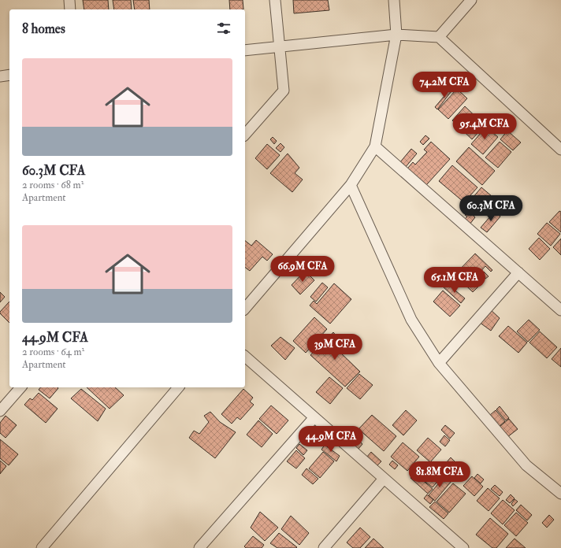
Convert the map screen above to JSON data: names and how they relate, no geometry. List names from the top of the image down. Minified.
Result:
{"page":{"heading":"8 homes","list":[{"name":"60.3M CFA","note":"2 rooms · 68 m² · Apartment"},{"name":"44.9M CFA","note":"2 rooms · 64 m² · Apartment"}],"price":["74.2M CFA","95.4M CFA","60.3M CFA","66.9M CFA","65.1M CFA","39M CFA","44.9M CFA","81.8M CFA"]}}
